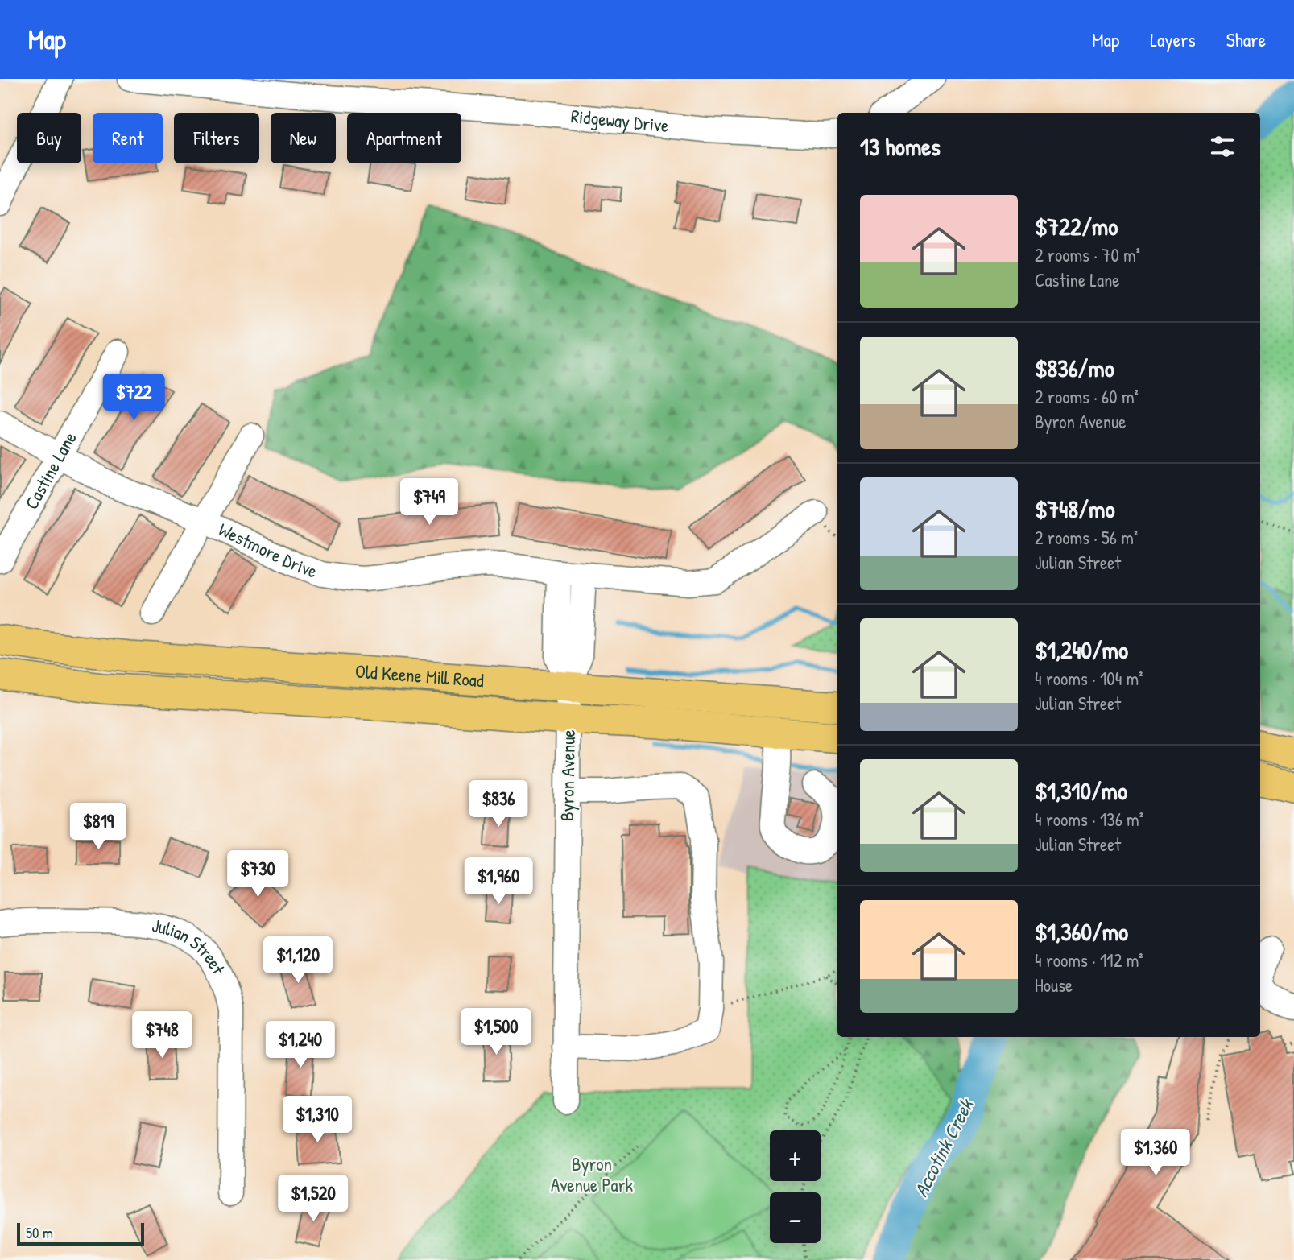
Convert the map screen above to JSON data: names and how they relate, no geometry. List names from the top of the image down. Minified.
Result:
{"streets":{"main road":["Old Keene Mill Road"],"street":["Ridgeway Drive","Castine Lane","Westmore Drive","Byron Avenue","Julian Street"]},"crossings":[["Castine Lane","Westmore Drive"],["Old Keene Mill Road","Byron Avenue"]],"water":["Accotink Creek"],"parks":["Byron Avenue Park"],"scale_bar":"50 m","page":{"header":"Map","nav":["Map","Layers","Share"],"chip":["Buy","Rent","Filters","New","Apartment"],"heading":"13 homes","list":[{"name":"$722/mo","note":"2 rooms · 70 m² · Castine Lane"},{"name":"$836/mo","note":"2 rooms · 60 m² · Byron Avenue"},{"name":"$748/mo","note":"2 rooms · 56 m² · Julian Street"},{"name":"$1,240/mo","note":"4 rooms · 104 m² · Julian Street"},{"name":"$1,310/mo","note":"4 rooms · 136 m² · Julian Street"},{"name":"$1,360/mo","note":"4 rooms · 112 m² · House"}],"price":["$722","$749","$836","$819","$730","$1,960","$1,120","$1,500","$748","$1,240","$1,310","$1,360","$1,520"],"map_buttons":["+","−"],"scale":"50 m"}}
